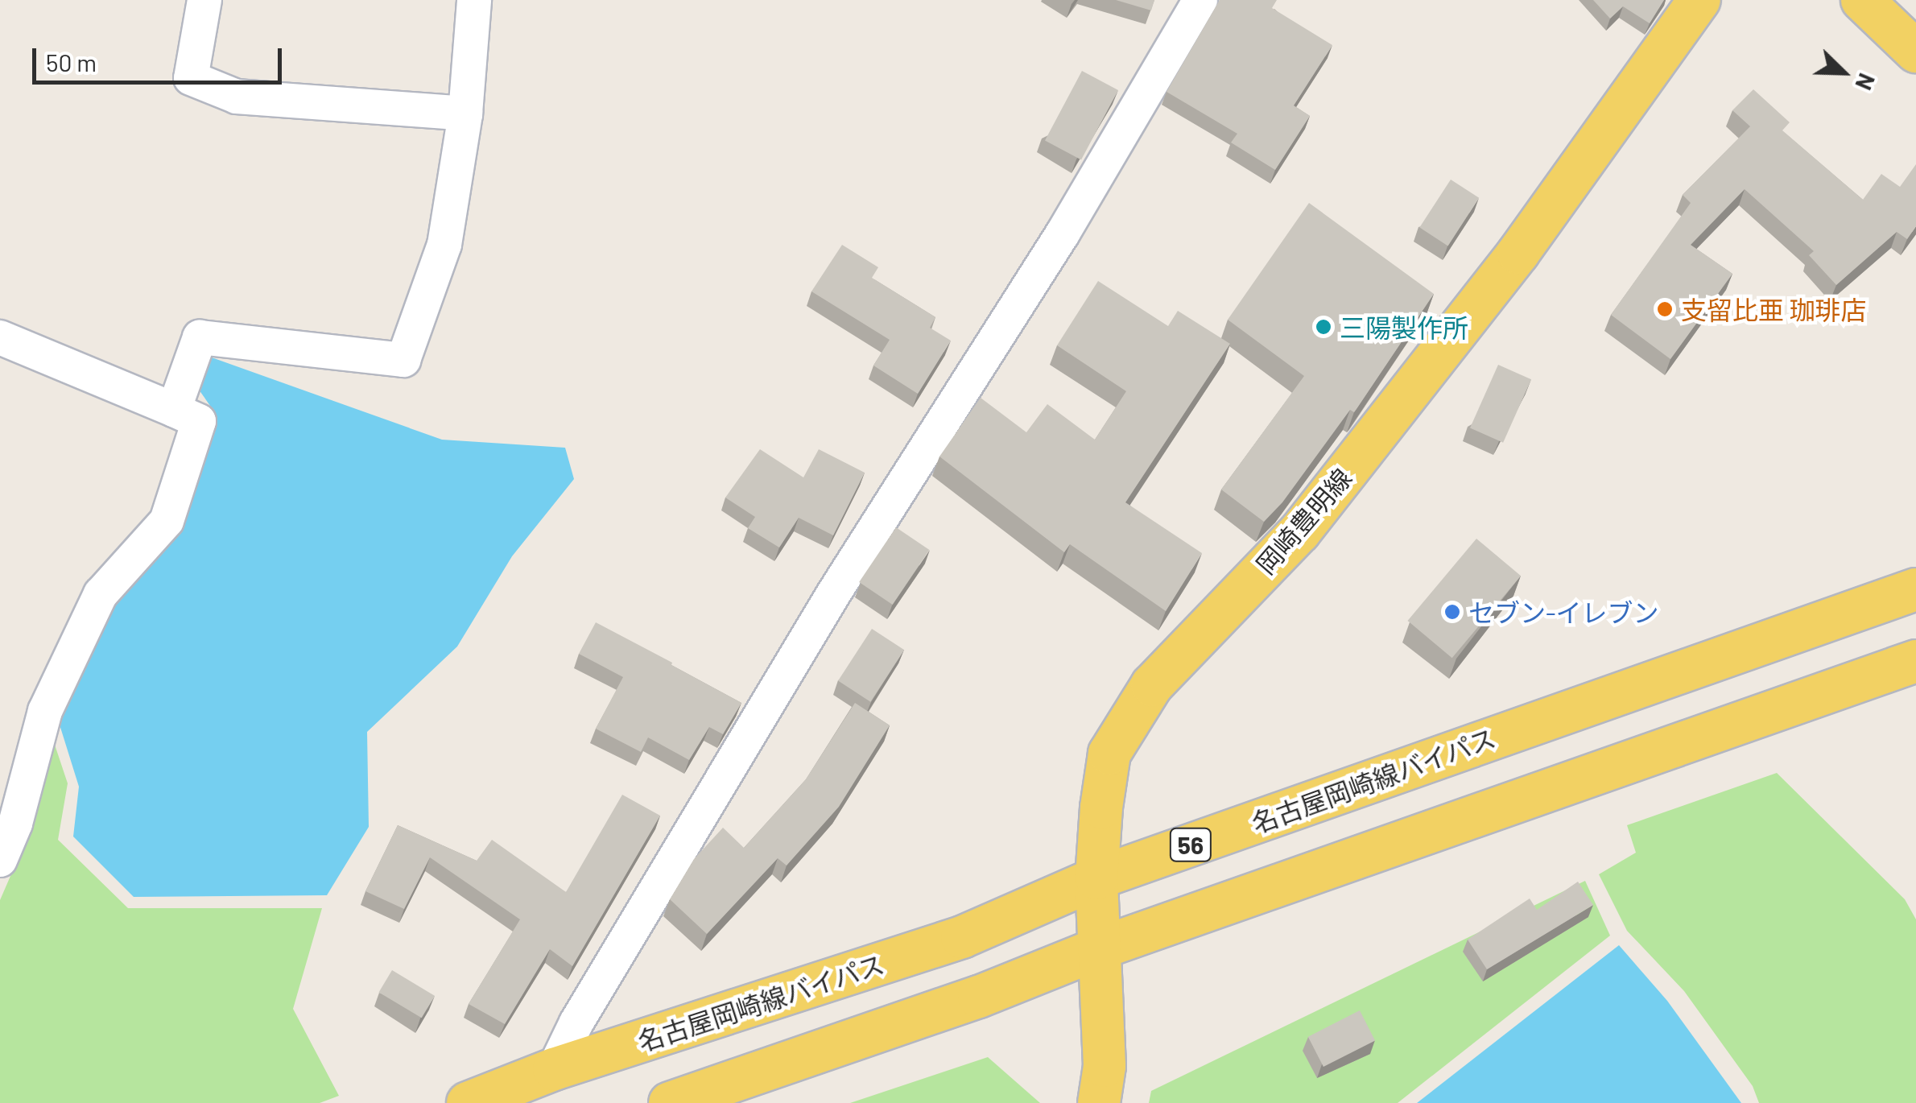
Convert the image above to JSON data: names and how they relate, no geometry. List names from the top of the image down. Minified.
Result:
{"streets":{"main road":["岡崎豊明線","名古屋岡崎線バイパス","56"]},"crossings":[["岡崎豊明線","名古屋岡崎線バイパス"]],"places":["支留比亜 珈琲店","三陽製作所","セブン-イレブン"],"scale_bar":"50 m","north":"bottom right"}
